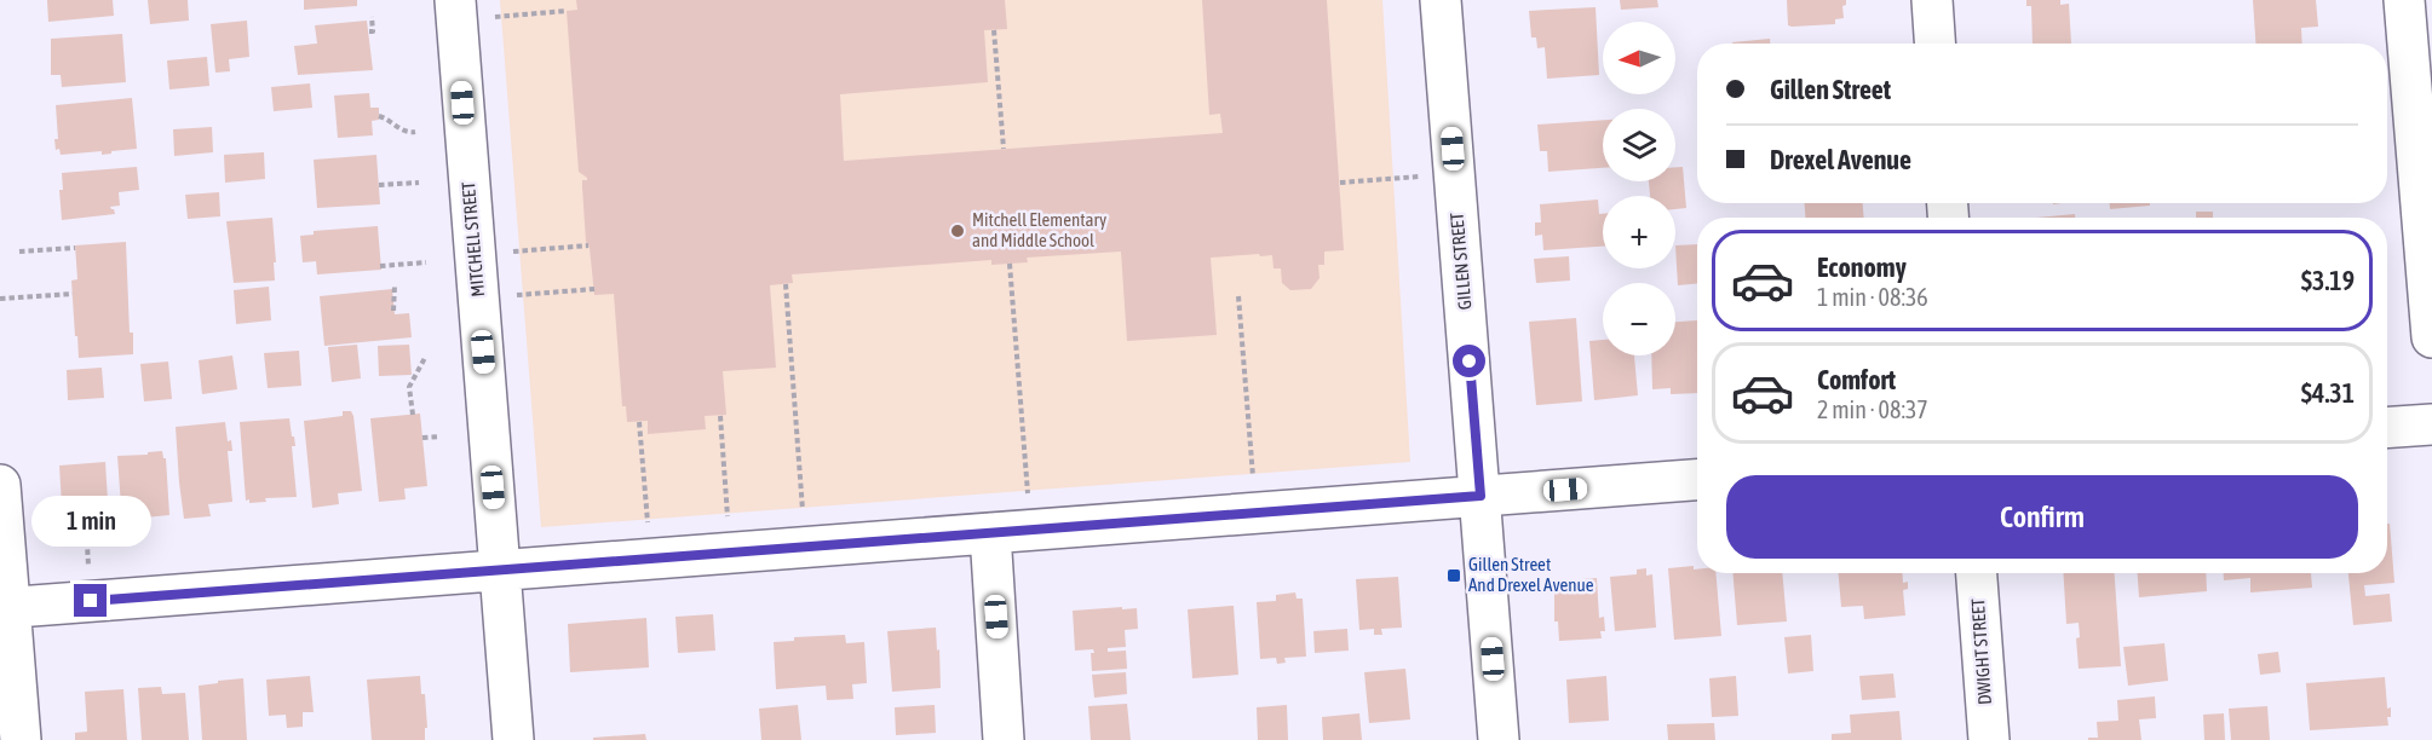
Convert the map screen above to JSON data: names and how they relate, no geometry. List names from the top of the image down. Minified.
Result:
{"streets":{"street":["MITCHELL STREET","GILLEN STREET","DWIGHT STREET"]},"places":{"other":["Mitchell Elementary and Middle School"],"transit":["Gillen Street And Drexel Avenue"]},"north":"left","page":{"map_buttons":["+","−"],"banner":["Gillen Street","Drexel Avenue"],"list":[{"name":"Economy","note":"1 min · 08:36","value":"$3.19"},{"name":"Comfort","note":"2 min · 08:37","value":"$4.31"}],"buttons":"Confirm","bubble":"1 min"}}
